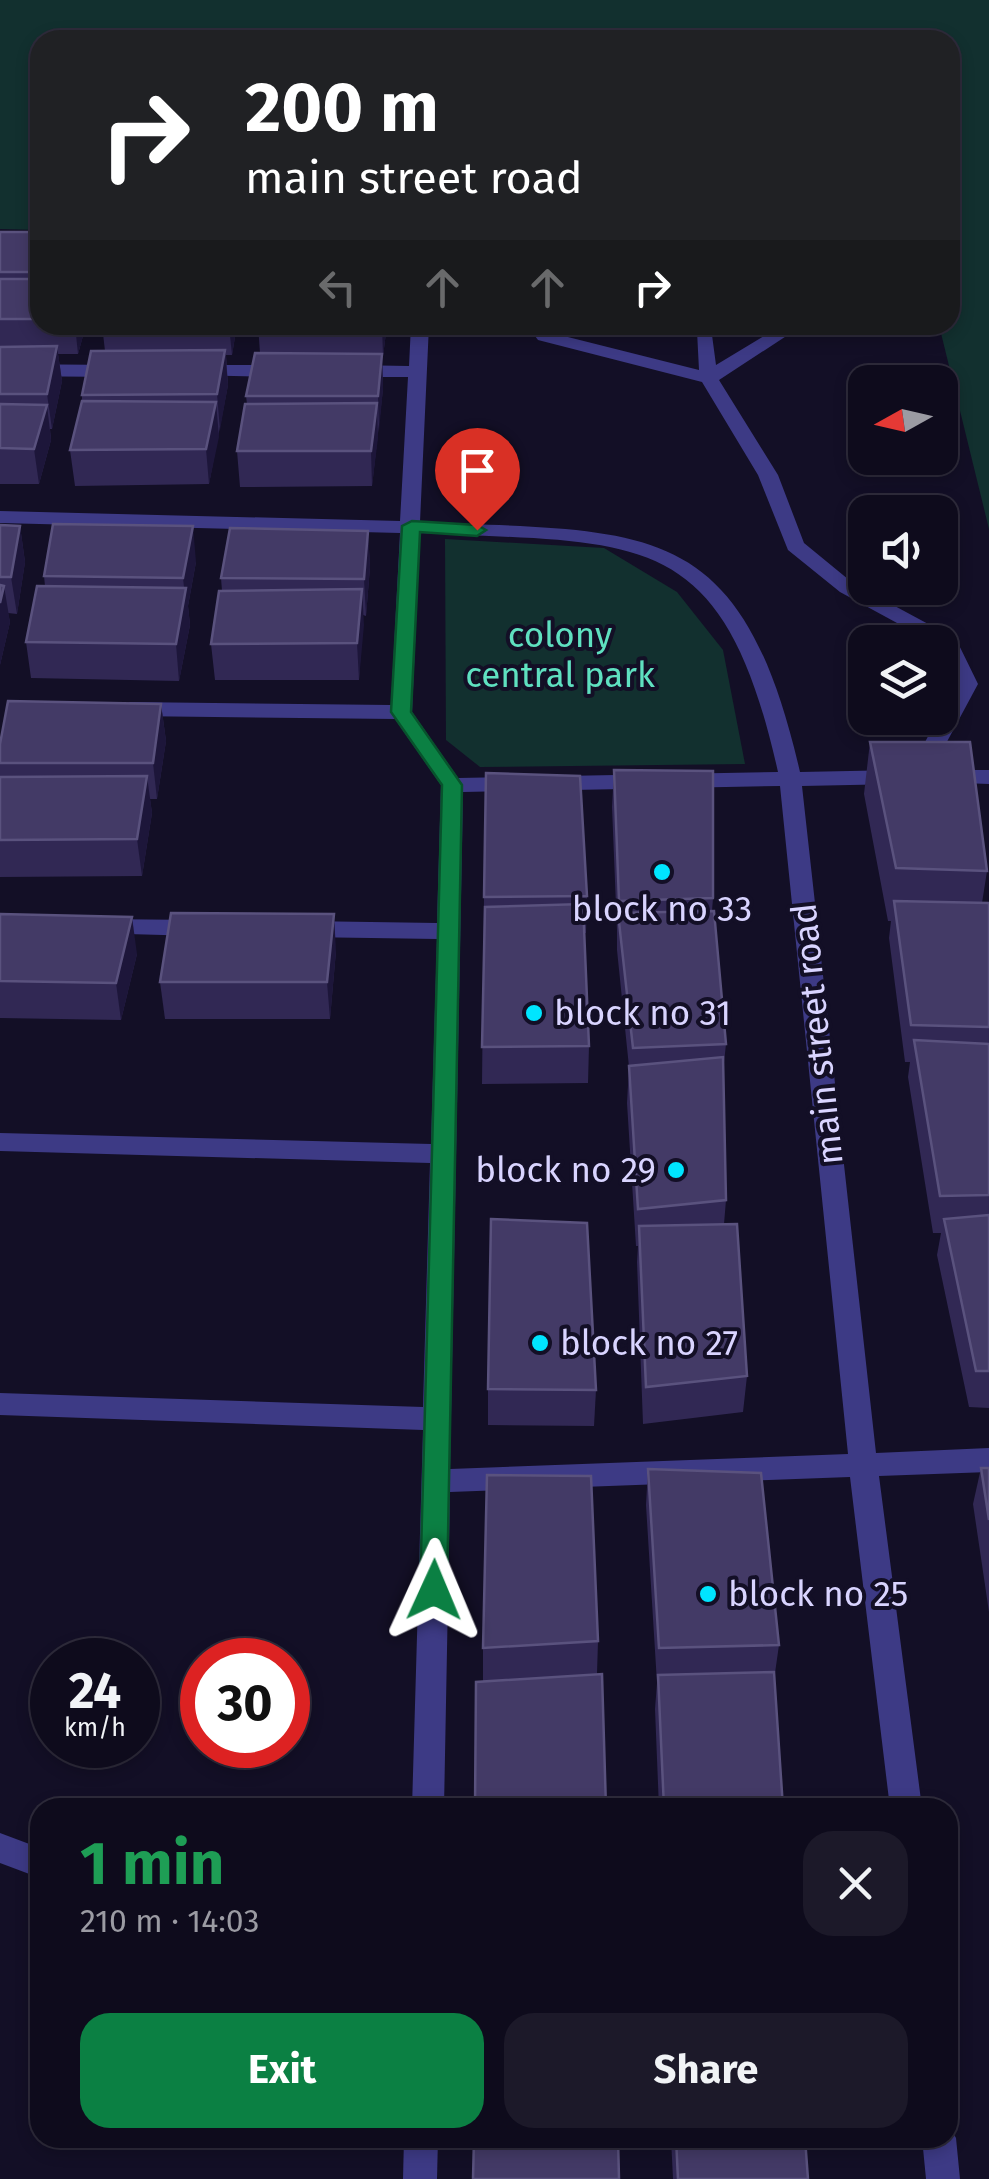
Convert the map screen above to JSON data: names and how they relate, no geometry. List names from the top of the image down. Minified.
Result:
{"streets":{"street":["main street road"]},"parks":["colony central park"],"places":["block no 33","block no 31","block no 29","block no 27","block no 25"],"north":"left","page":{"turn":["200 m","main street road"],"speed":"24 km/h","limit":"30","heading":["1 min","210 m · 14:03"],"buttons":["Exit","Share"]}}
